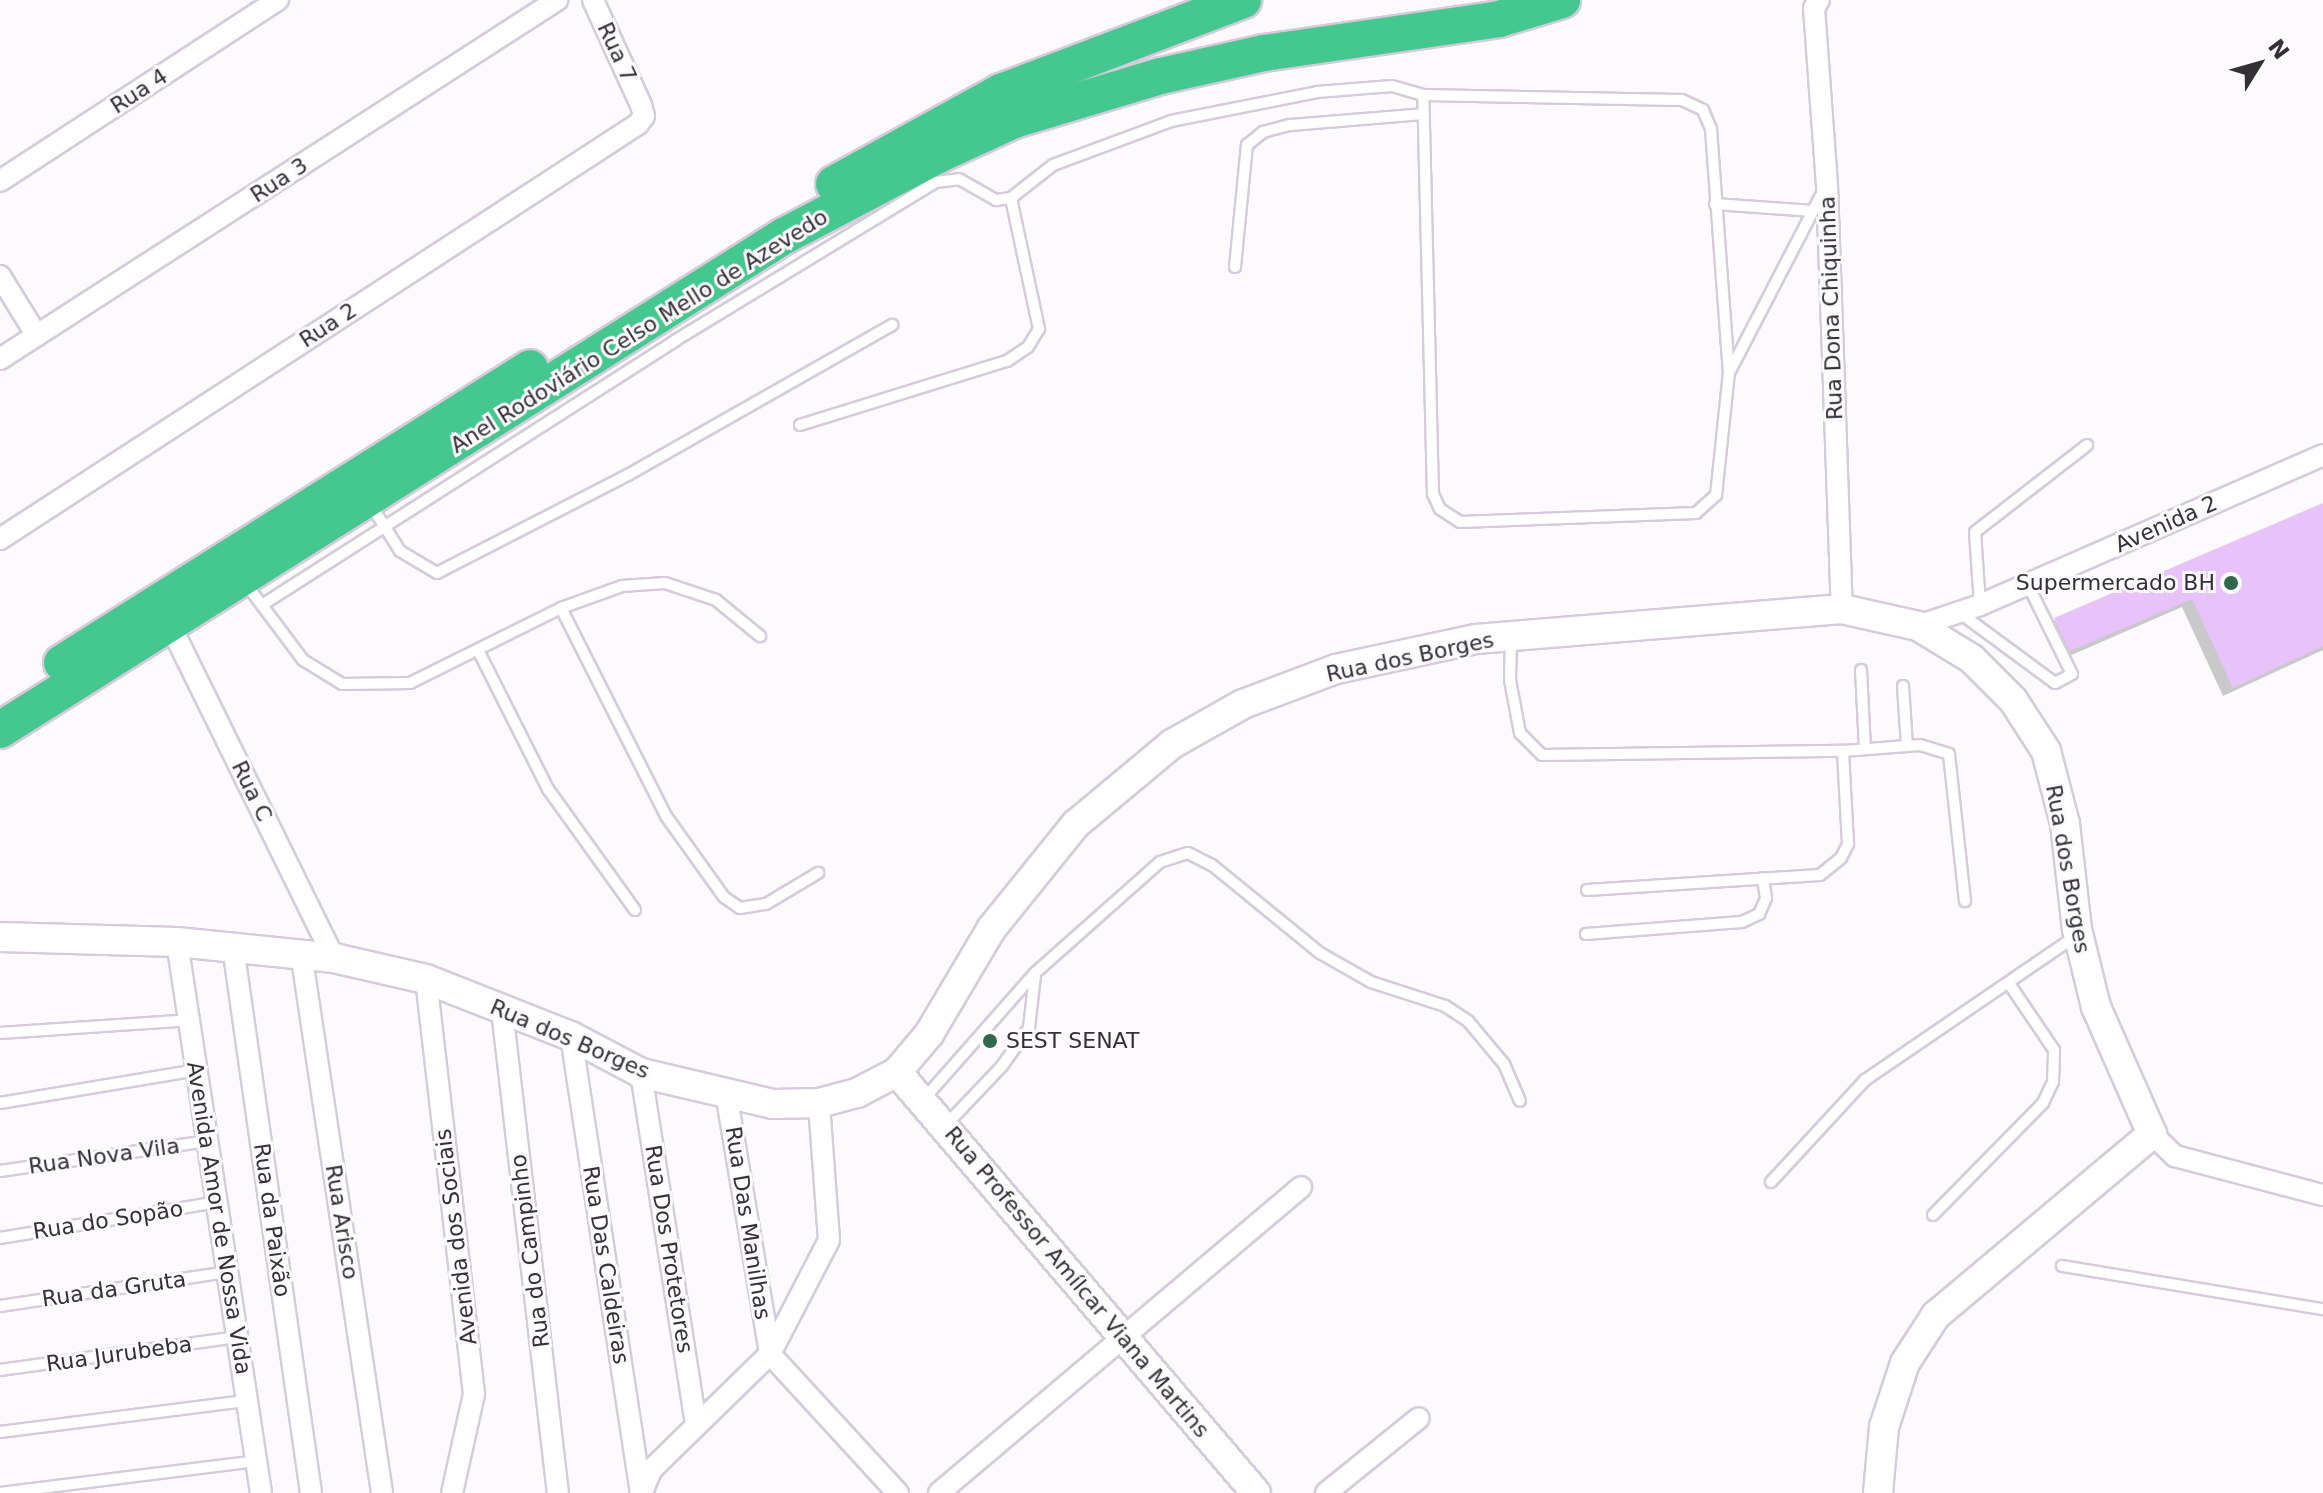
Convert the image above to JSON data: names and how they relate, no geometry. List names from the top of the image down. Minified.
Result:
{"streets":{"highway":["Anel Rodoviário Celso Mello de Azevedo"],"street":["Rua 7","Rua 4","Rua 3","Rua Dona Chiquinha","Rua 2","Avenida 2","Rua dos Borges","Rua C","Avenida Amor de Nossa Vida","Rua da Paixão","Rua Arisco","Rua Das Manilhas","Avenida dos Sociais","Rua Dos Protetores","Rua do Campinho","Rua Das Caldeiras","Rua Professor Amílcar Viana Martins"],"lane":["Rua Nova Vila","Rua do Sopão","Rua da Gruta","Rua Jurubeba"]},"crossings":[["Rua 7","Rua 2"],["Rua Dona Chiquinha","Rua dos Borges"],["Anel Rodoviário Celso Mello de Azevedo","Rua C"],["Avenida 2","Rua dos Borges"],["Rua dos Borges","Rua C"],["Rua dos Borges","Avenida Amor de Nossa Vida"],["Rua dos Borges","Rua da Paixão"],["Rua dos Borges","Rua Arisco"],["Rua dos Borges","Rua Das Manilhas"],["Rua dos Borges","Avenida dos Sociais"],["Rua dos Borges","Rua Dos Protetores"],["Rua dos Borges","Rua do Campinho"],["Rua dos Borges","Rua Das Caldeiras"],["Rua dos Borges","Rua Professor Amílcar Viana Martins"],["Rua Nova Vila","Avenida Amor de Nossa Vida"],["Avenida Amor de Nossa Vida","Rua do Sopão"],["Avenida Amor de Nossa Vida","Rua da Gruta"],["Avenida Amor de Nossa Vida","Rua Jurubeba"]],"places":["Supermercado BH","SEST SENAT"],"north":"top right"}
